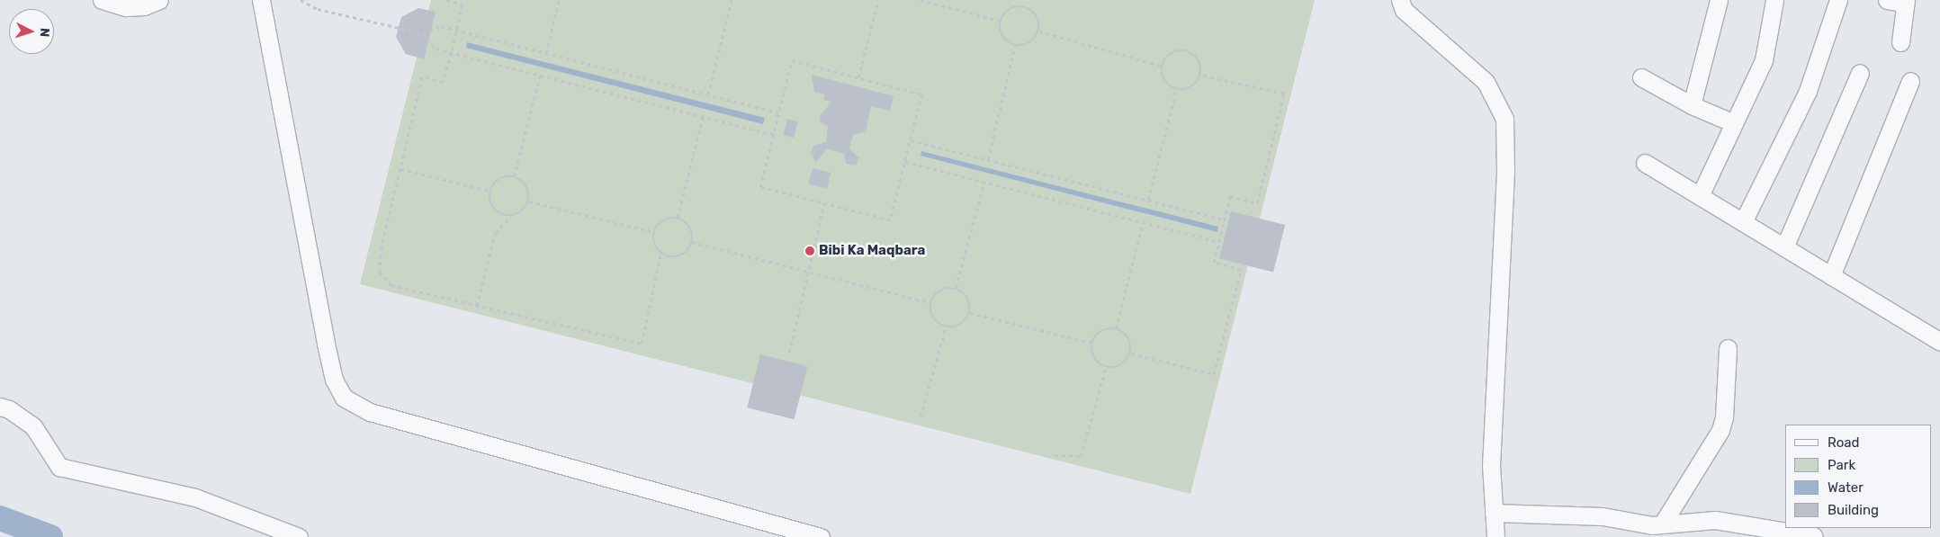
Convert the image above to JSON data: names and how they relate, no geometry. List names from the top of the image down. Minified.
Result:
{"places":["Bibi Ka Maqbara"],"legend":["Road","Park","Water","Building"],"north":"right"}
